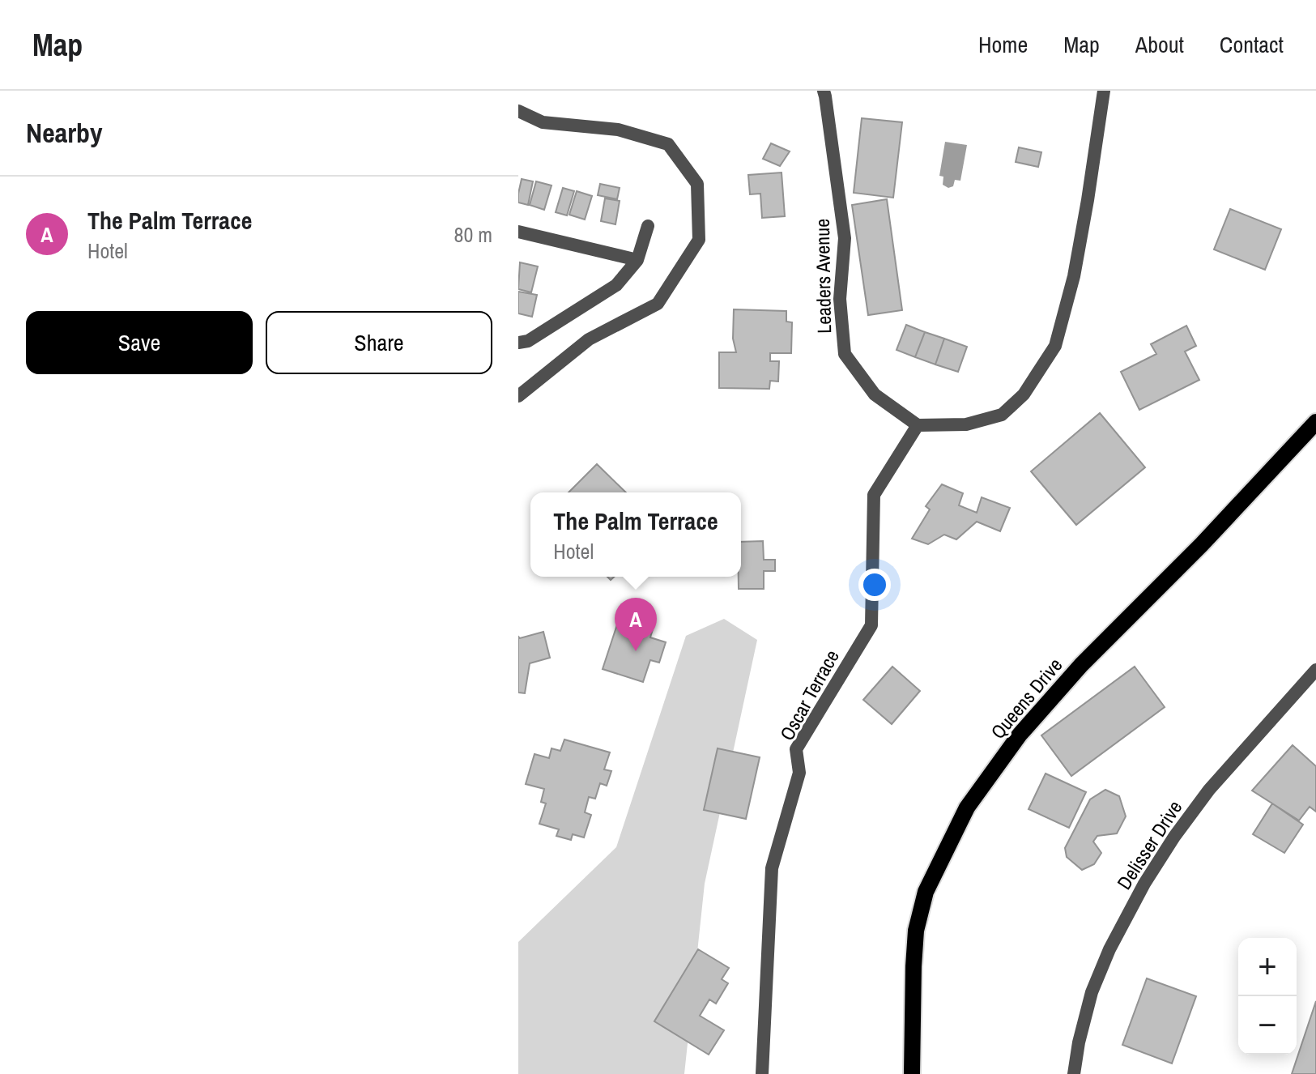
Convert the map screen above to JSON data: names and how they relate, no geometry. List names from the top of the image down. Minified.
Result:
{"streets":{"main road":["Queens Drive"],"street":["Leaders Avenue","Oscar Terrace","Delisser Drive"]},"crossings":[["Leaders Avenue","Oscar Terrace"]],"page":{"header":"Map","nav":["Home","Map","About","Contact"],"heading":"Nearby","list":[{"mark":"A","name":"The Palm Terrace","note":"Hotel","value":"80 m"}],"buttons":["Save","Share"],"popup":["The Palm Terrace","Hotel"],"pins":"A","map_buttons":["+","−"]}}
